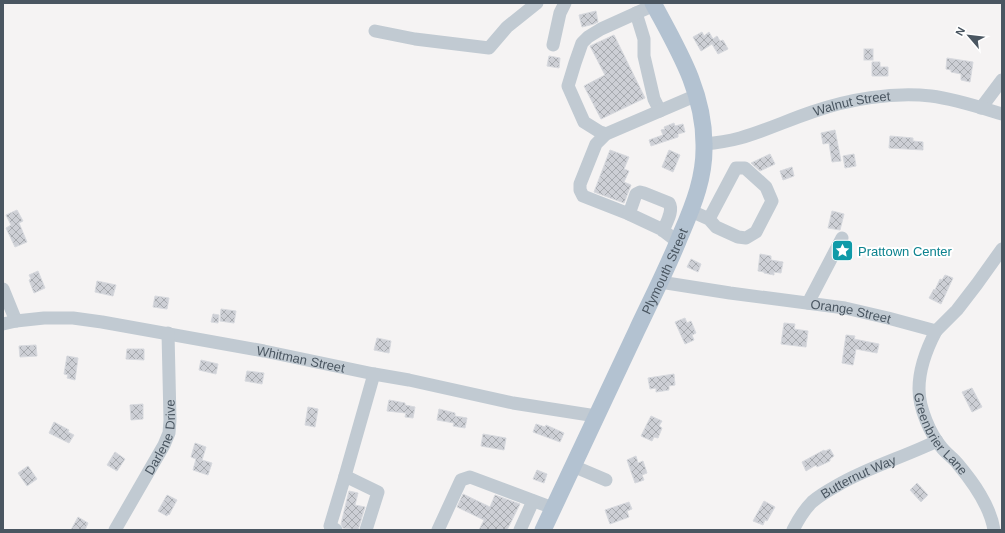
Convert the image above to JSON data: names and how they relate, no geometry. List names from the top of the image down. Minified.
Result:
{"streets":{"main road":["Plymouth Street"],"street":["Walnut Street","Orange Street","Whitman Street","Greenbrier Lane","Darlene Drive","Butternut Way"]},"crossings":[["Walnut Street","Plymouth Street"],["Plymouth Street","Orange Street"],["Plymouth Street","Whitman Street"],["Orange Street","Greenbrier Lane"],["Whitman Street","Darlene Drive"],["Greenbrier Lane","Butternut Way"]],"places":{"place":["Prattown Center"]},"north":"top left"}
